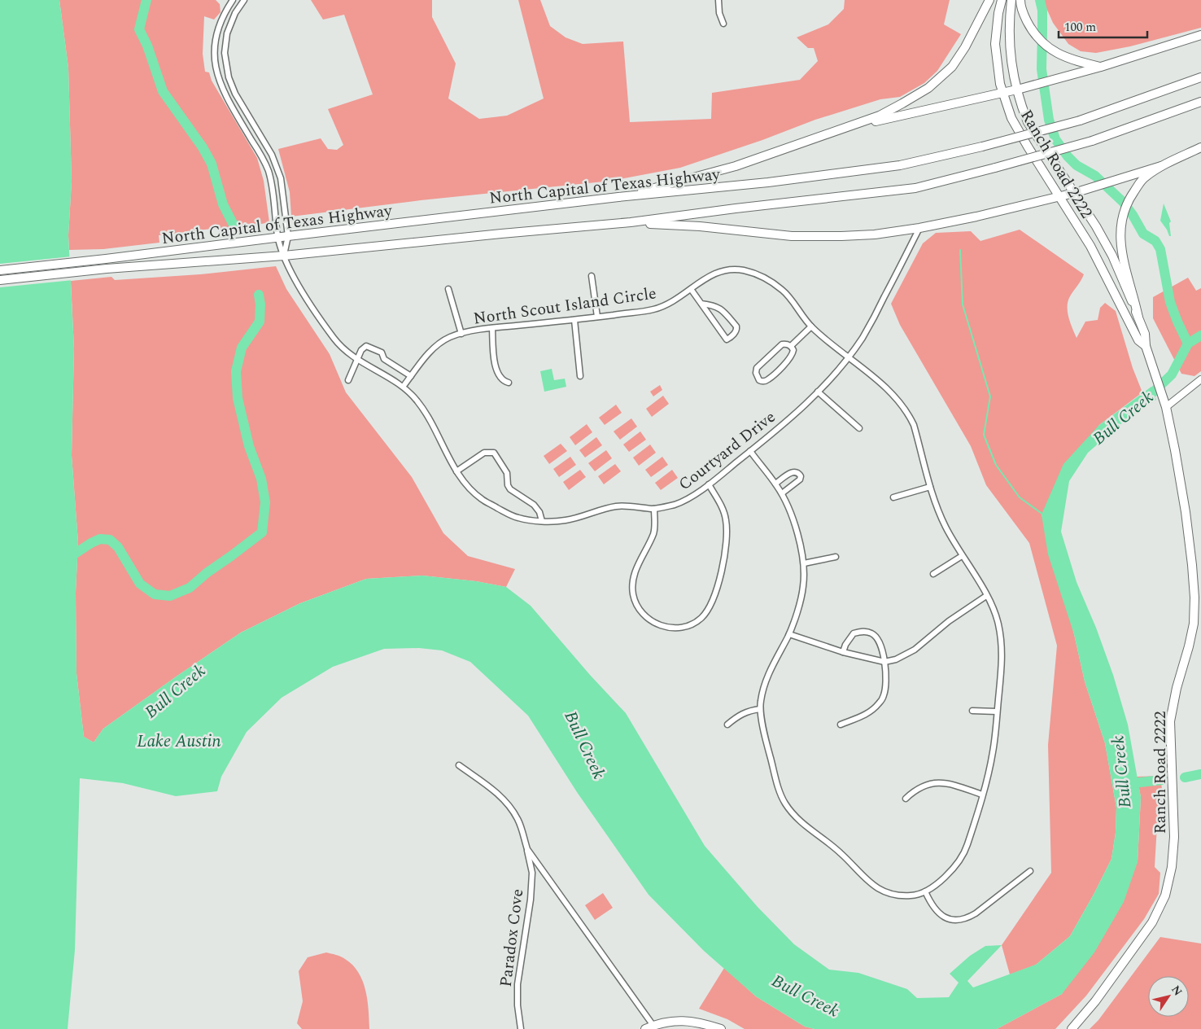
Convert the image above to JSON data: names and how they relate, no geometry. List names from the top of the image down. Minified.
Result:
{"streets":{"main road":["Ranch Road 2222","North Capital of Texas Highway"],"street":["North Scout Island Circle","Courtyard Drive","Paradox Cove"]},"crossings":[["North Capital of Texas Highway","Courtyard Drive"],["North Scout Island Circle","Courtyard Drive"]],"water":["Bull Creek","Lake Austin"],"scale_bar":"100 m","north":"top right"}
